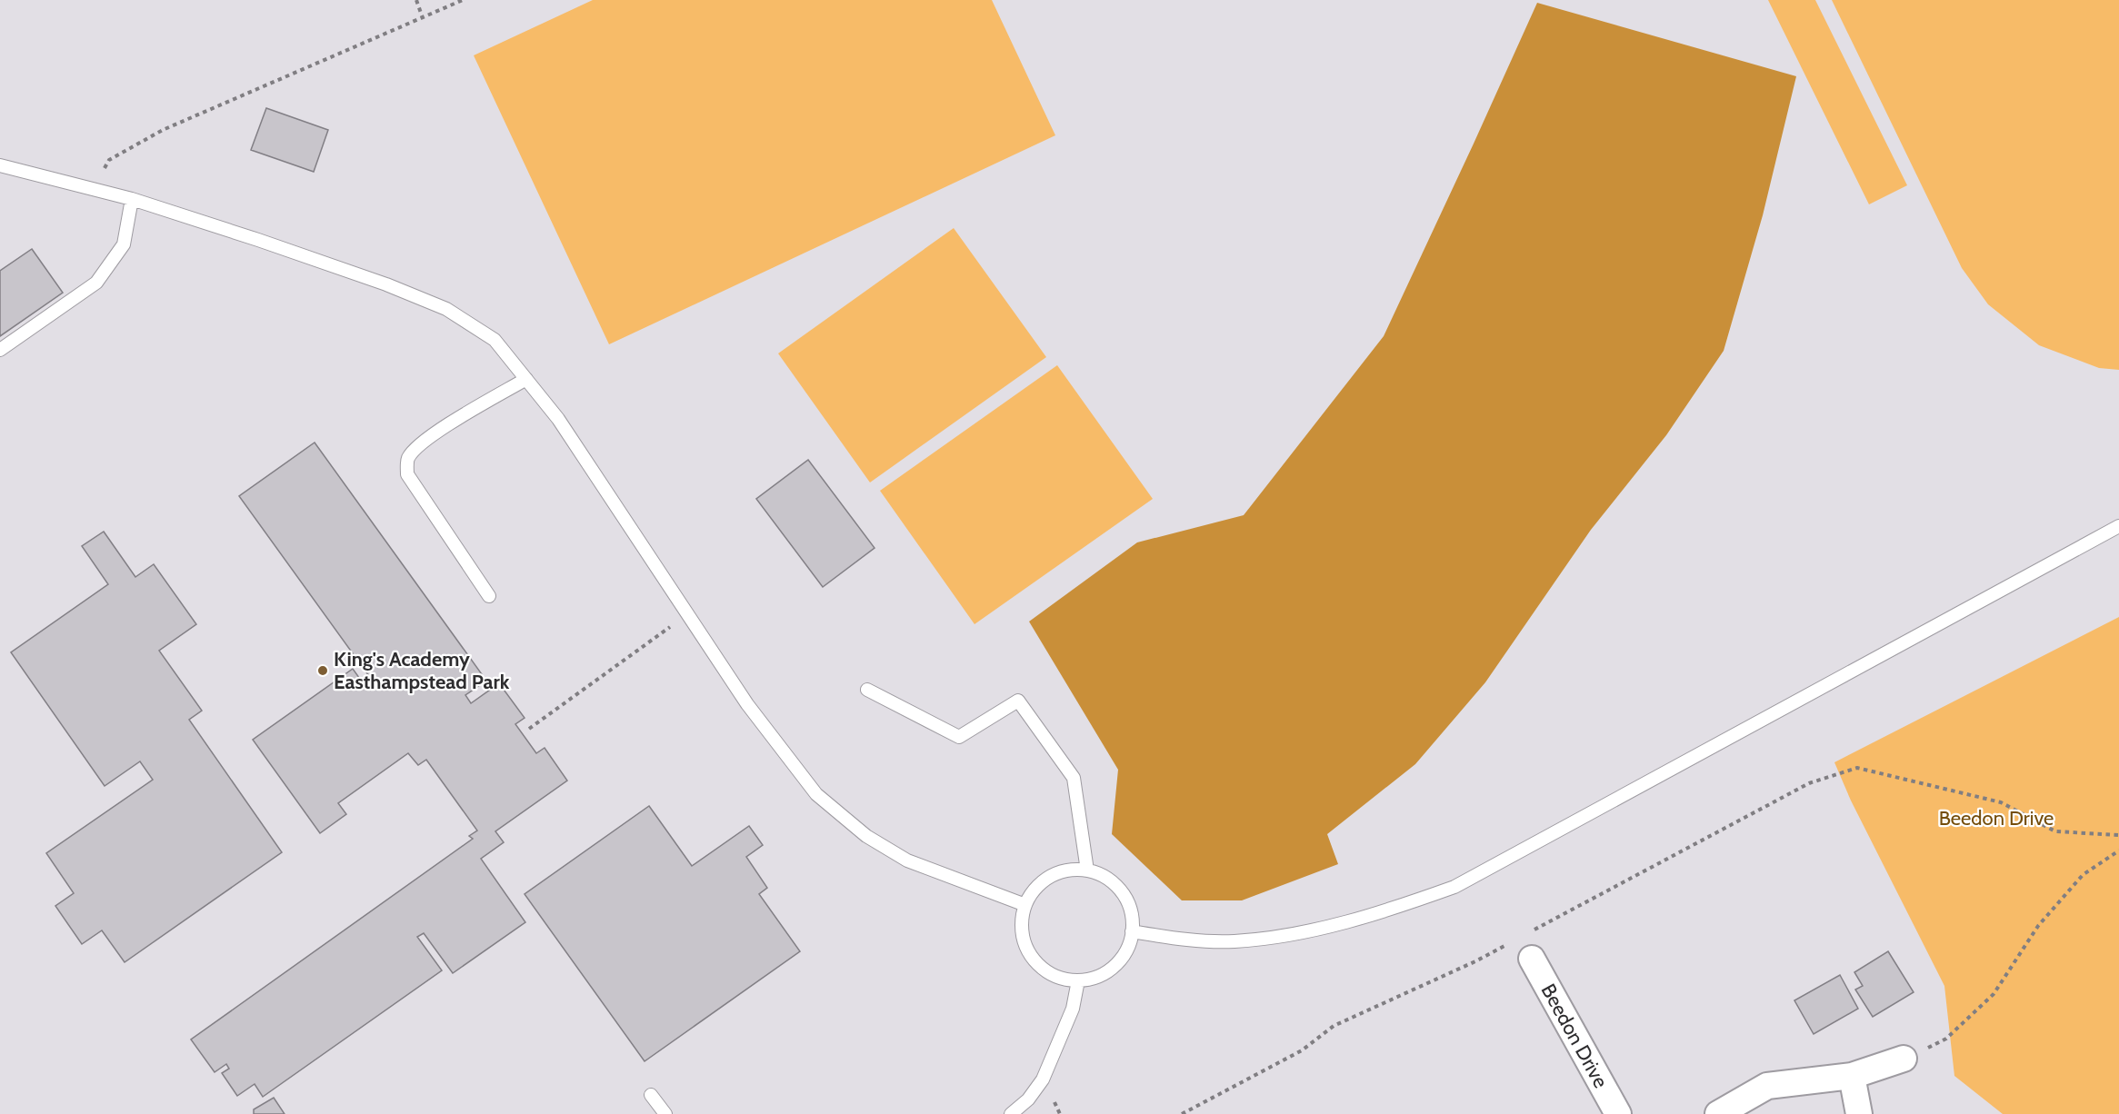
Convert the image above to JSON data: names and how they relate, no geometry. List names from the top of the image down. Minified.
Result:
{"streets":{"street":["Beedon Drive"]},"parks":["Beedon Drive"],"places":["King's Academy Easthampstead Park"]}
